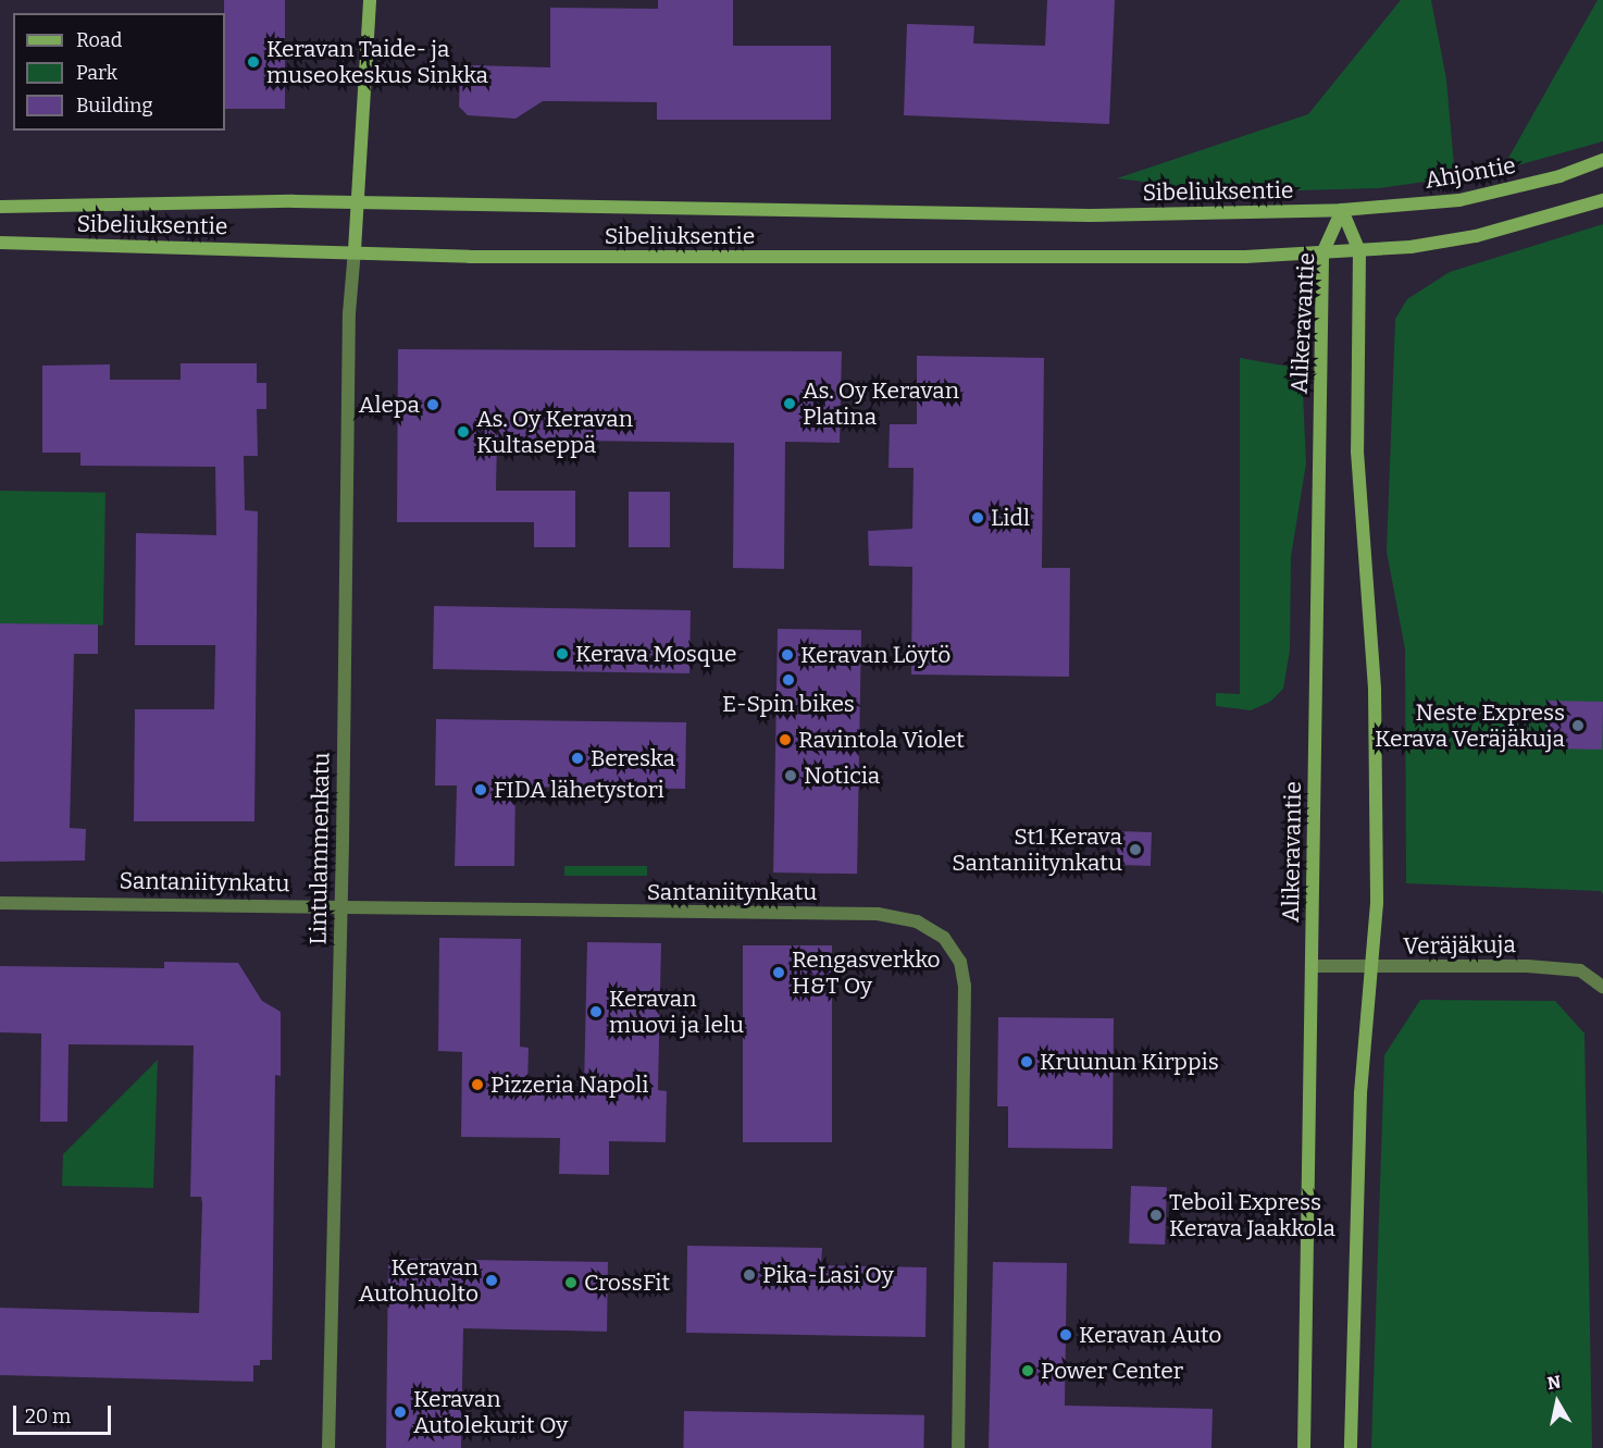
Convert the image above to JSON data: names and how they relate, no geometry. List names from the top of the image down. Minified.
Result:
{"streets":{"main road":["Ahjontie","Sibeliuksentie","Alikeravantie"],"street":["Lintulammenkatu","Santaniitynkatu","Veräjäkuja"]},"crossings":[["Ahjontie","Sibeliuksentie"],["Ahjontie","Alikeravantie"],["Sibeliuksentie","Alikeravantie"],["Sibeliuksentie","Lintulammenkatu"],["Alikeravantie","Veräjäkuja"],["Lintulammenkatu","Santaniitynkatu"]],"places":["Keravan Taide- ja museokeskus Sinkka","As. Oy Keravan Platina","Alepa","As. Oy Keravan Kultaseppä","Lidl","Kerava Mosque","Keravan Löytö","E-Spin bikes","Neste Express Kerava Veräjäkuja","Ravintola Violet","Bereska","Noticia","FIDA lähetystori","St1 Kerava Santaniitynkatu","Rengasverkko H&T Oy","Keravan muovi ja lelu","Kruunun Kirppis","Pizzeria Napoli","Teboil Express Kerava Jaakkola","Pika-Lasi Oy","Keravan Autohuolto","CrossFit","Keravan Auto","Power Center","Keravan Autolekurit Oy"],"legend":["Road","Park","Building"],"scale_bar":"20 m","north":"top"}
